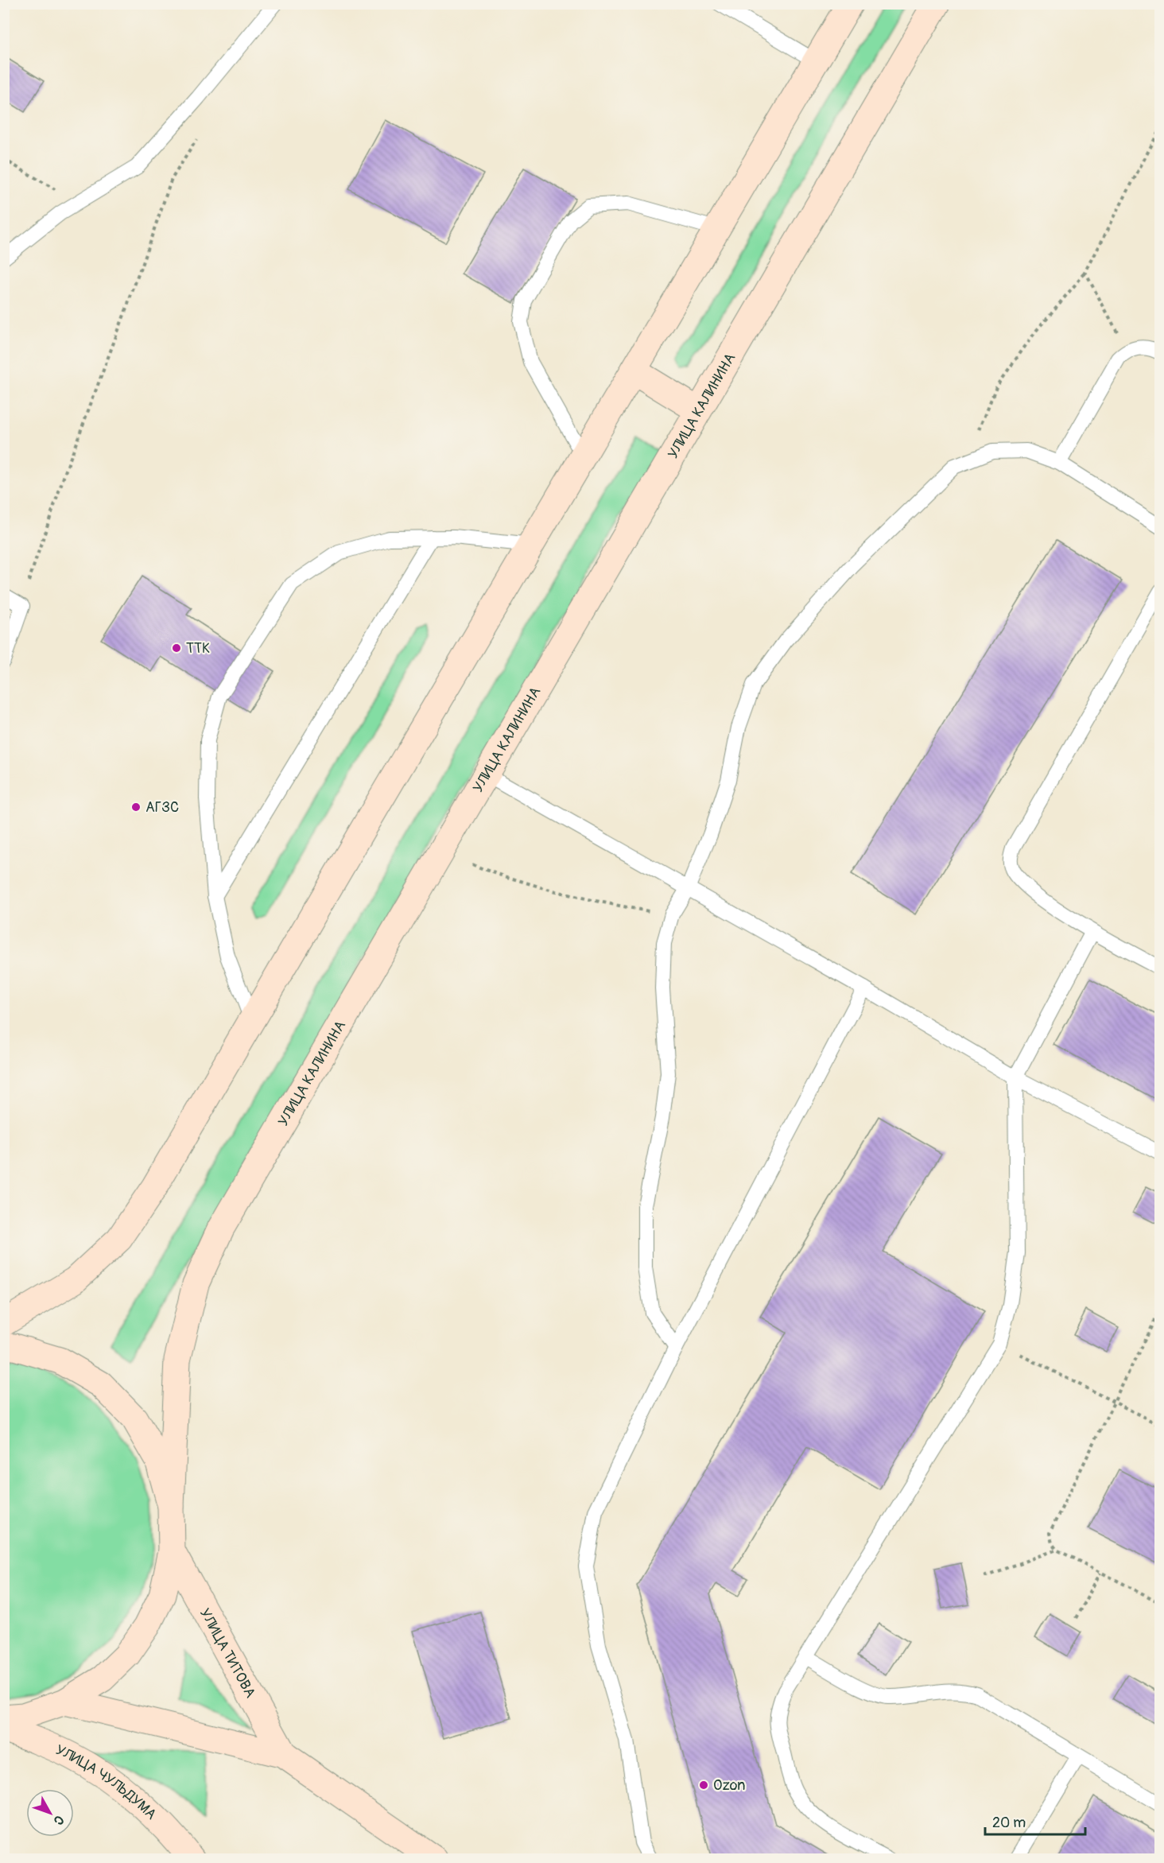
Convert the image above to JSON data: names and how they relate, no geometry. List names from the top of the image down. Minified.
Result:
{"streets":{"main road":["УЛИЦА КАЛИНИНА","УЛИЦА ТИТОВА","УЛИЦА ЧУЛЬДУМА"]},"places":["ТТК","АГЗС","Ozon"],"scale_bar":"20 m","north":"bottom right"}
